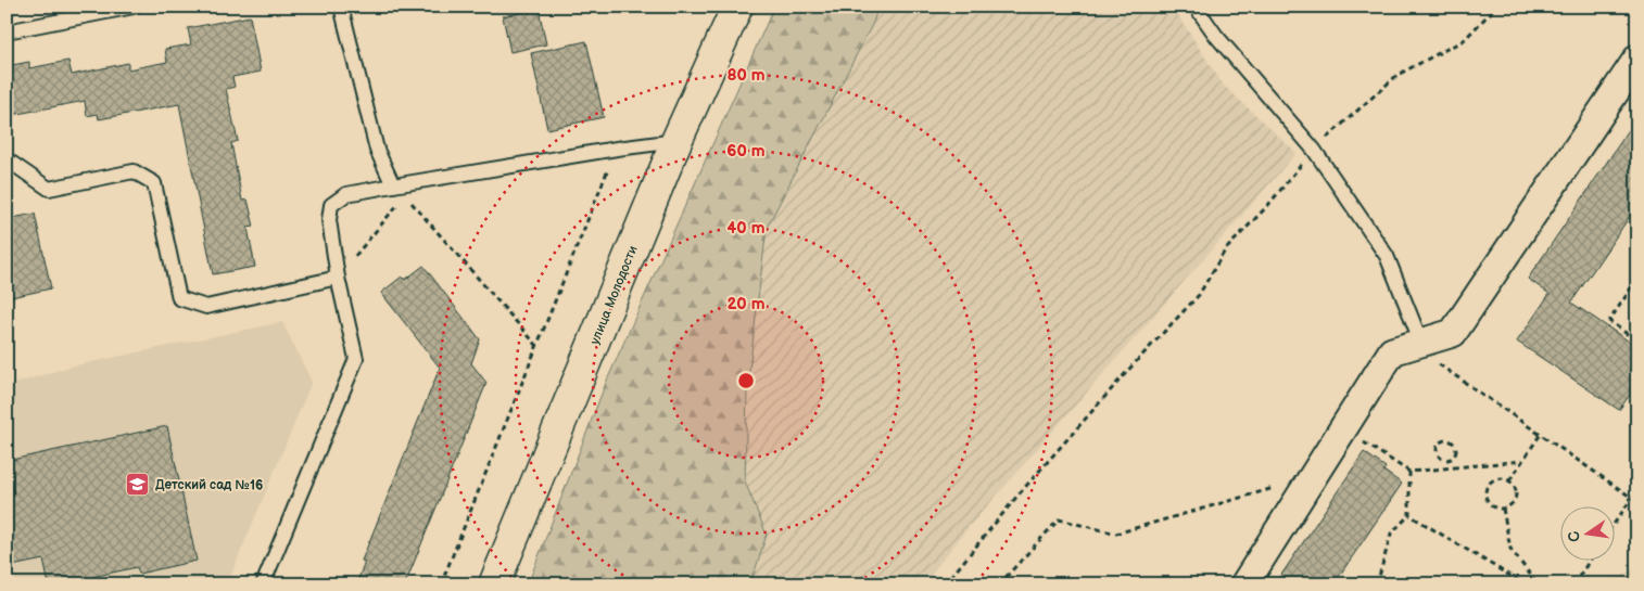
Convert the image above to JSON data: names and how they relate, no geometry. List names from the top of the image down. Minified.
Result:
{"streets":{"street":["улица Молодости"]},"places":{"school or university":["Детский сад №16"]},"north":"left","rings":["80 m","60 m","40 m","20 m"]}
